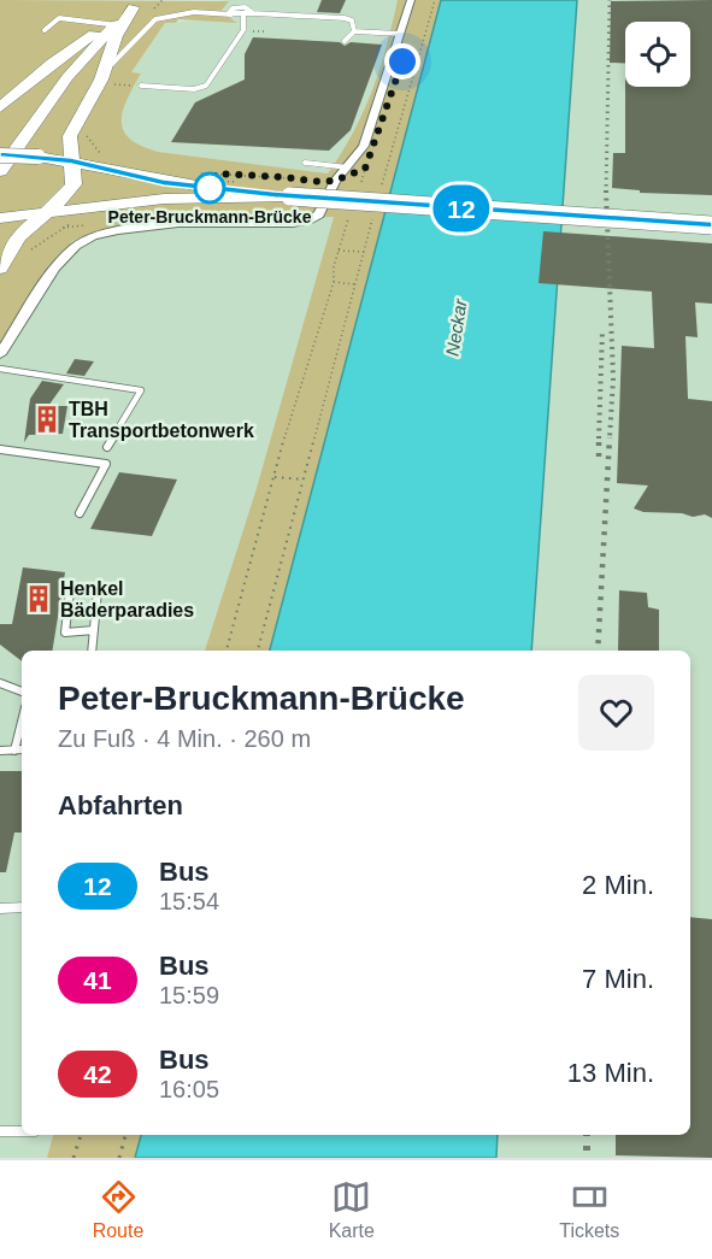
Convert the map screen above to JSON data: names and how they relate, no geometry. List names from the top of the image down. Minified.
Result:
{"water":["Neckar"],"places":{"other":["Peter-Bruckmann-Brücke"],"building":["TBH Transportbetonwerk","Henkel Bäderparadies"]},"lines":["bus line 12"],"page":{"on_map":"12","heading":[["Peter-Bruckmann-Brücke","Zu Fuß · 4 Min. · 260 m"],"Abfahrten"],"list":[{"mark":"12","name":"Bus","note":"15:54","value":"2 Min."},{"mark":"41","name":"Bus","note":"15:59","value":"7 Min."},{"mark":"42","name":"Bus","note":"16:05","value":"13 Min."}],"tabs":["Route","Karte","Tickets"]}}
